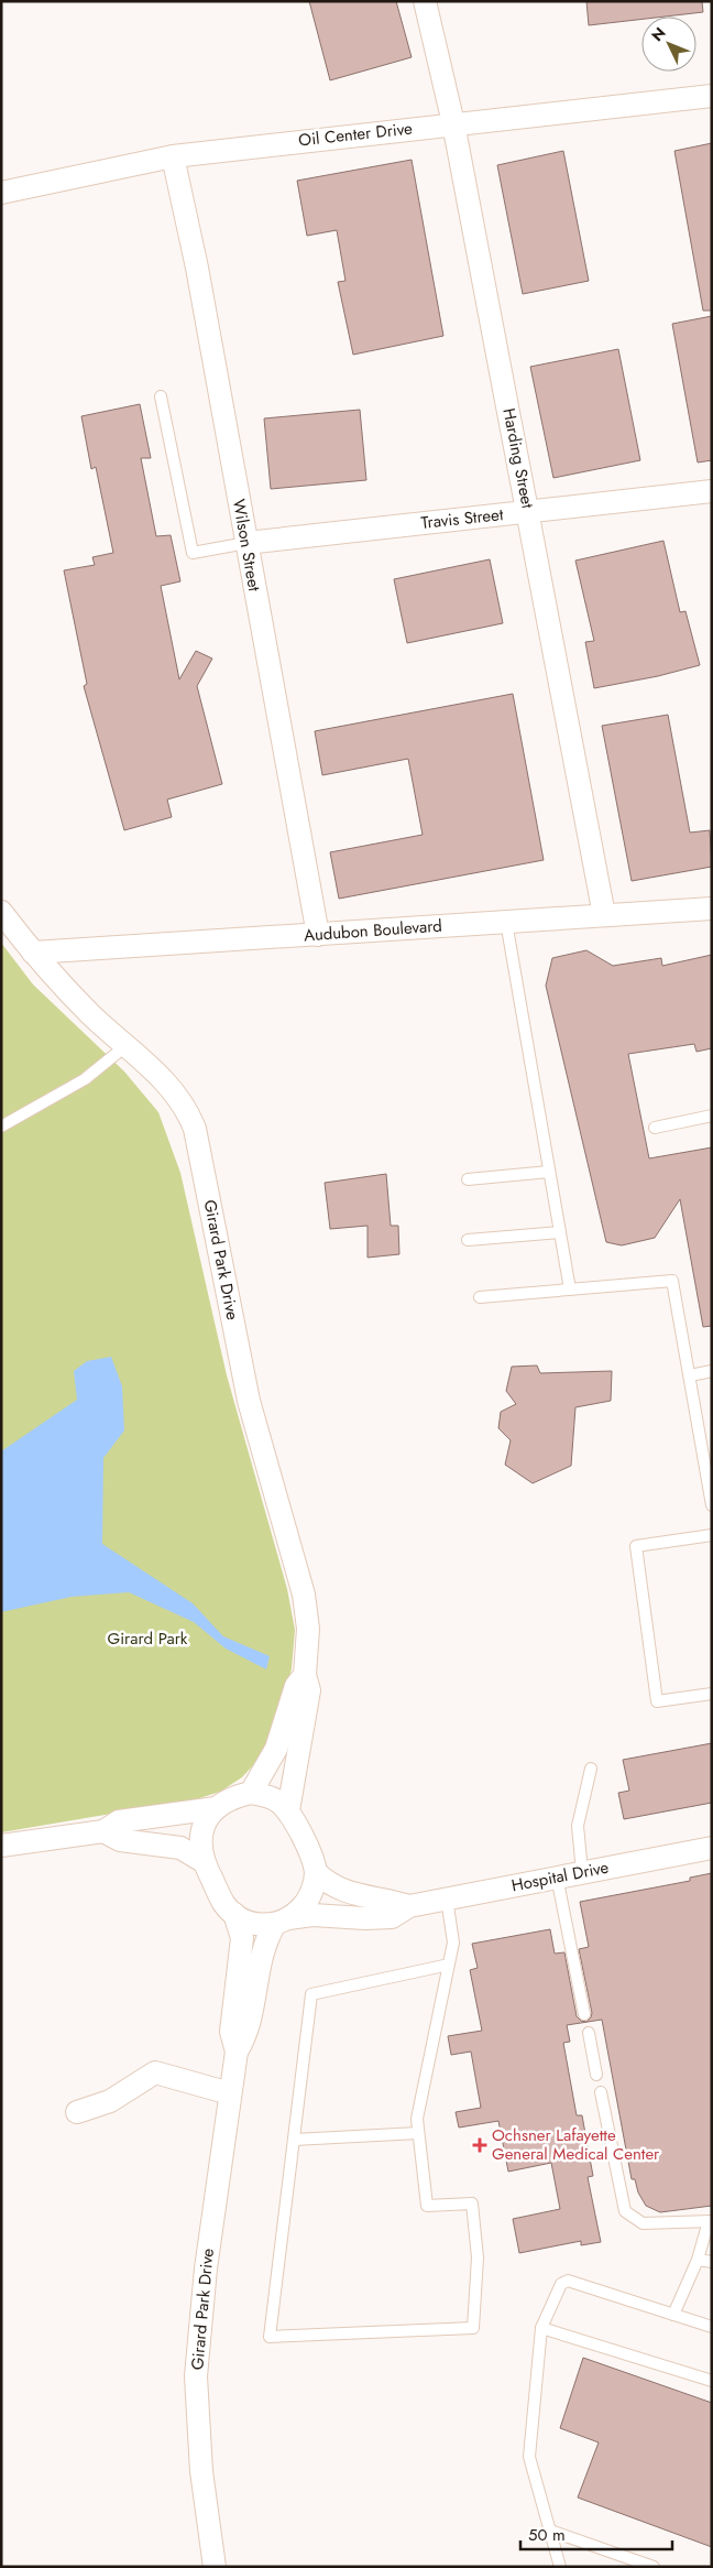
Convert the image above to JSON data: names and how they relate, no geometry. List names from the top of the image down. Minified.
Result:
{"streets":{"street":["Oil Center Drive","Harding Street","Travis Street","Wilson Street","Audubon Boulevard","Girard Park Drive","Hospital Drive"]},"crossings":[["Oil Center Drive","Harding Street"],["Oil Center Drive","Wilson Street"],["Harding Street","Travis Street"],["Harding Street","Audubon Boulevard"],["Travis Street","Wilson Street"],["Wilson Street","Audubon Boulevard"],["Audubon Boulevard","Girard Park Drive"],["Girard Park Drive","Hospital Drive"]],"parks":["Girard Park"],"places":{"health":["Ochsner Lafayette General Medical Center"]},"scale_bar":"50 m","north":"top left"}
